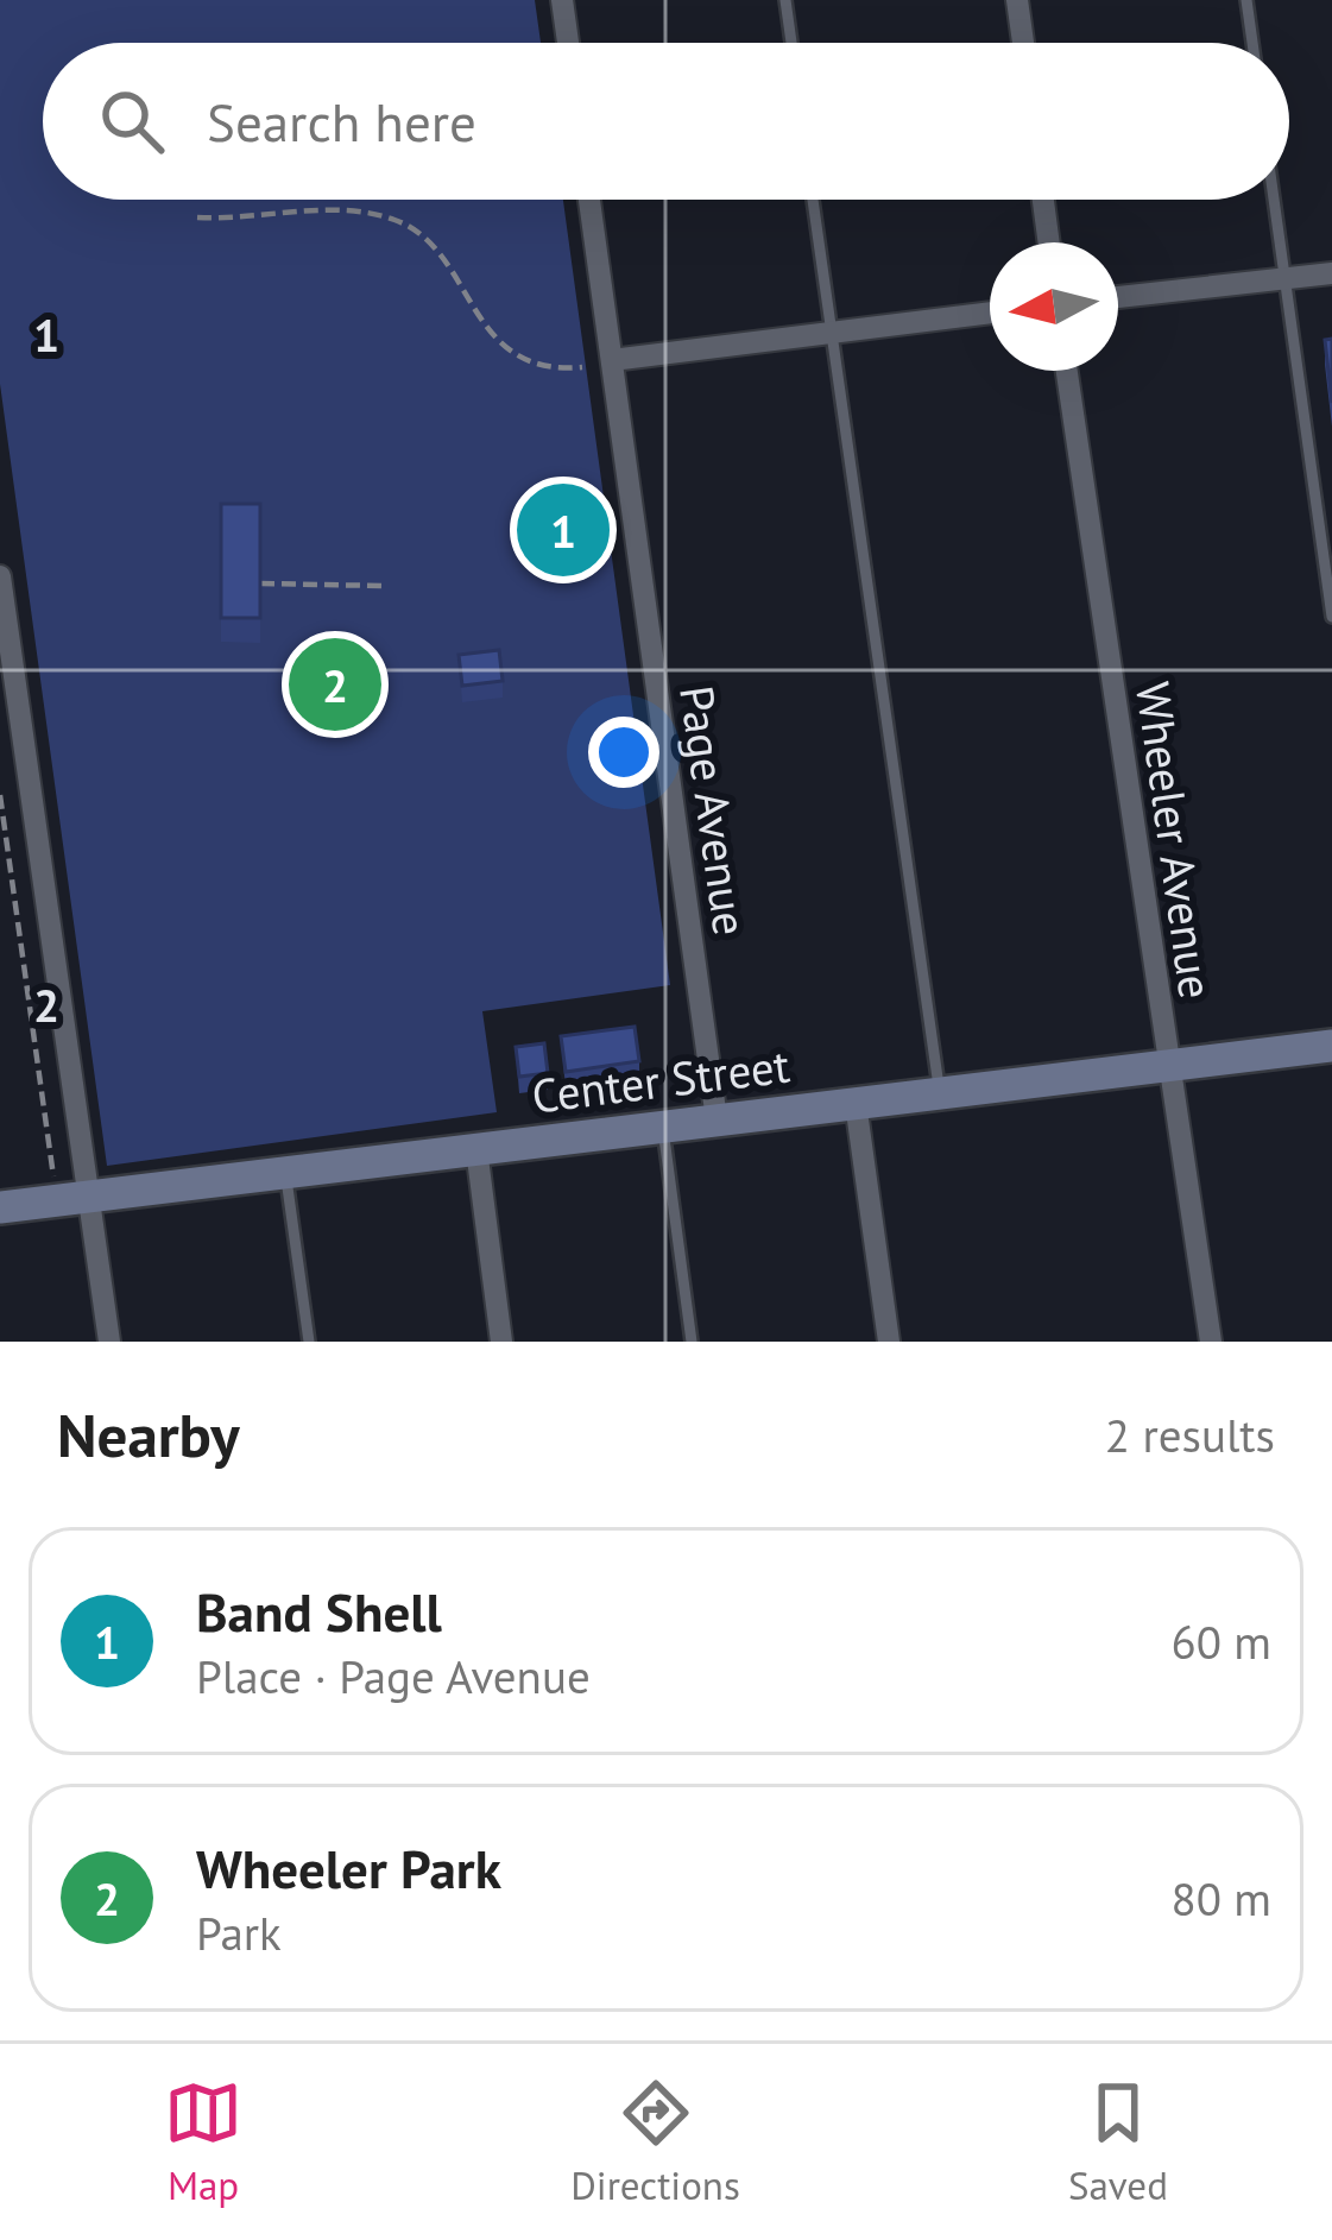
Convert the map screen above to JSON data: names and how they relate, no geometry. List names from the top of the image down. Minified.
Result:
{"streets":{"street":["Page Avenue","Wheeler Avenue","Center Street"]},"crossings":[["Page Avenue","Center Street"],["Wheeler Avenue","Center Street"]],"north":"left","page":{"search":"Search here","pins":["1","2"],"heading":["Nearby","2 results"],"list":[{"mark":"1","name":"Band Shell","note":"Place · Page Avenue","value":"60 m"},{"mark":"2","name":"Wheeler Park","note":"Park","value":"80 m"}],"nav":["Map","Directions","Saved"]},"grid":{"rows":["1","2"]}}
